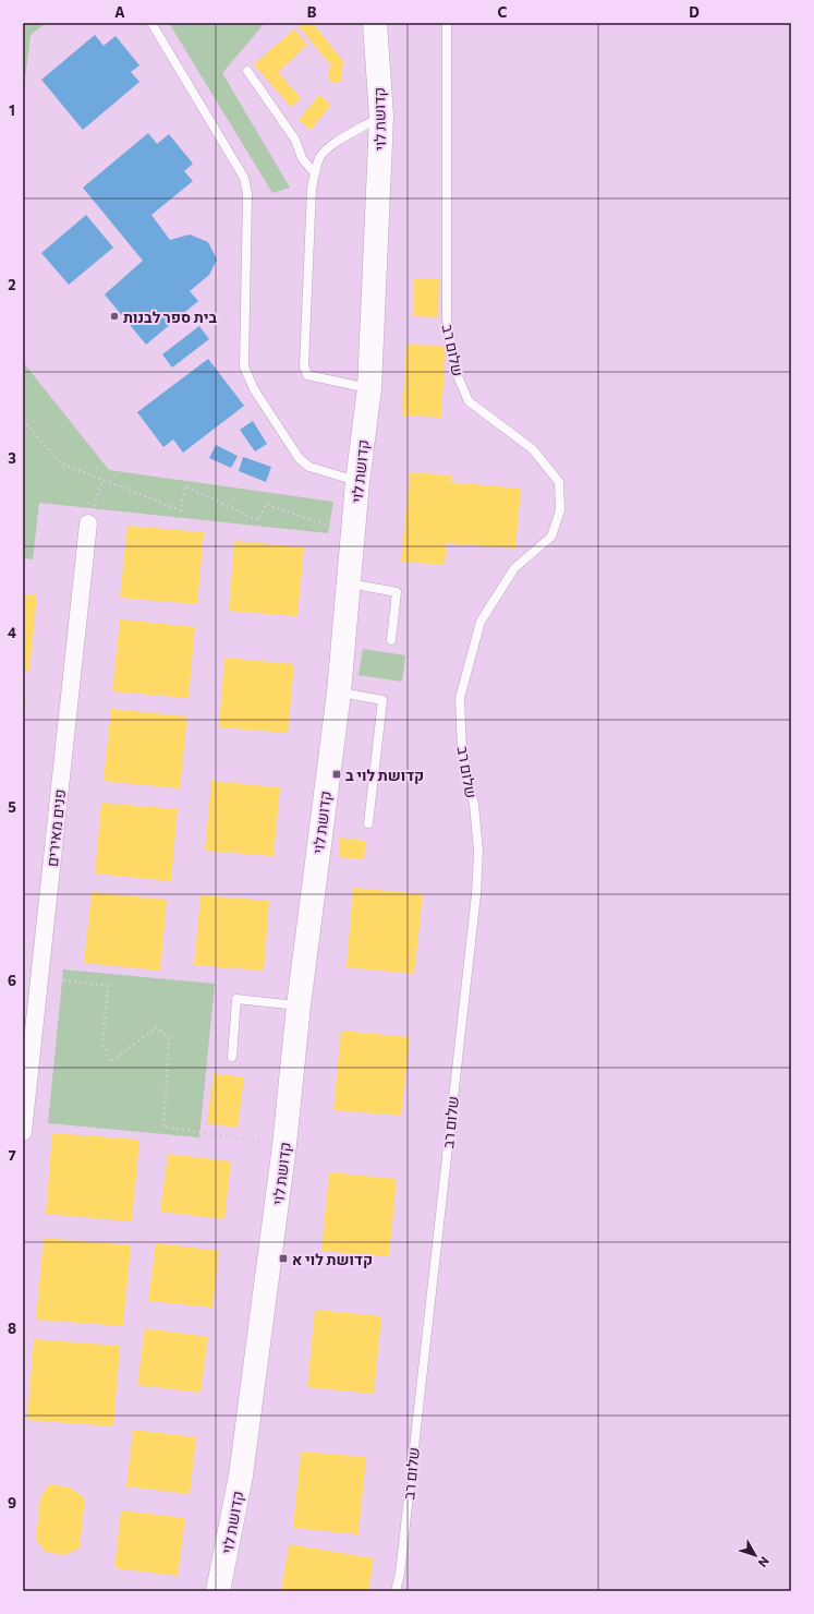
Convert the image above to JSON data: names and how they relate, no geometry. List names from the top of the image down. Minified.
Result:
{"streets":{"street":["קדושת לוי","פנים מאירים"],"lane":["שלום רב"]},"places":{"other":["בית ספר לבנות"],"transit":["קדושת לוי ב","קדושת לוי א"]},"north":"bottom right","grid":{"columns":["A","B","C","D"],"rows":["1","2","3","4","5","6","7","8","9"]}}
